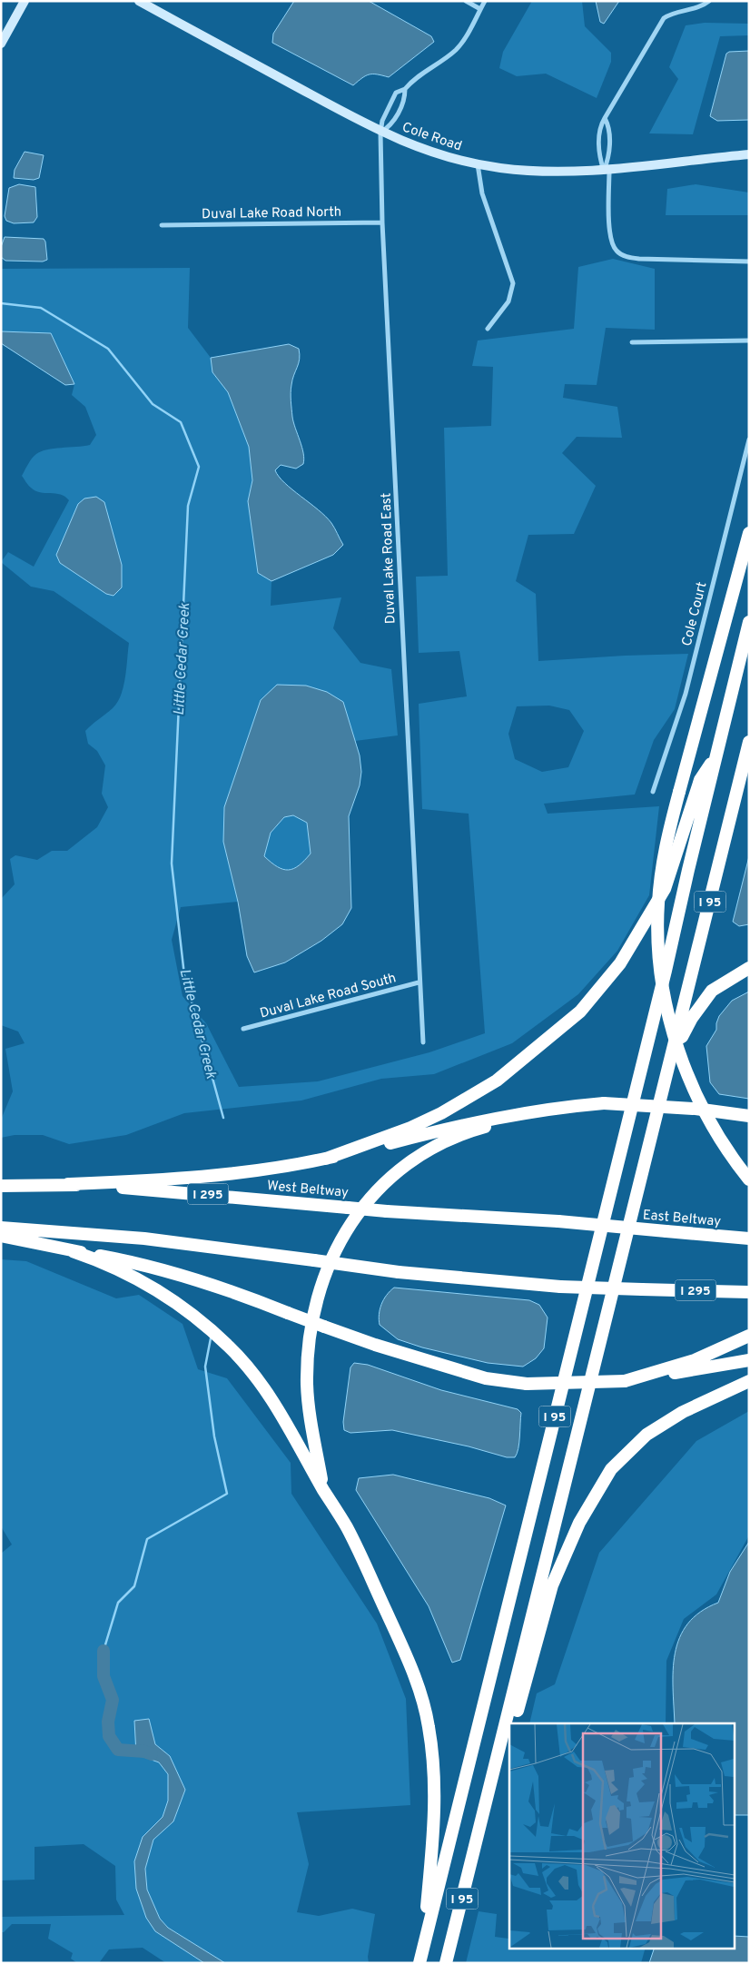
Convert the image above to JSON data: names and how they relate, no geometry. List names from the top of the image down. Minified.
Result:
{"streets":{"highway":["I 95","West Beltway","I 295","East Beltway"],"street":["Cole Road","Duval Lake Road North","Duval Lake Road East","Cole Court","Duval Lake Road South"]},"crossings":[["Cole Road","Duval Lake Road East"],["Duval Lake Road North","Duval Lake Road East"],["Duval Lake Road East","Duval Lake Road South"],["West Beltway","East Beltway"]],"water":["Little Cedar Creek"]}
